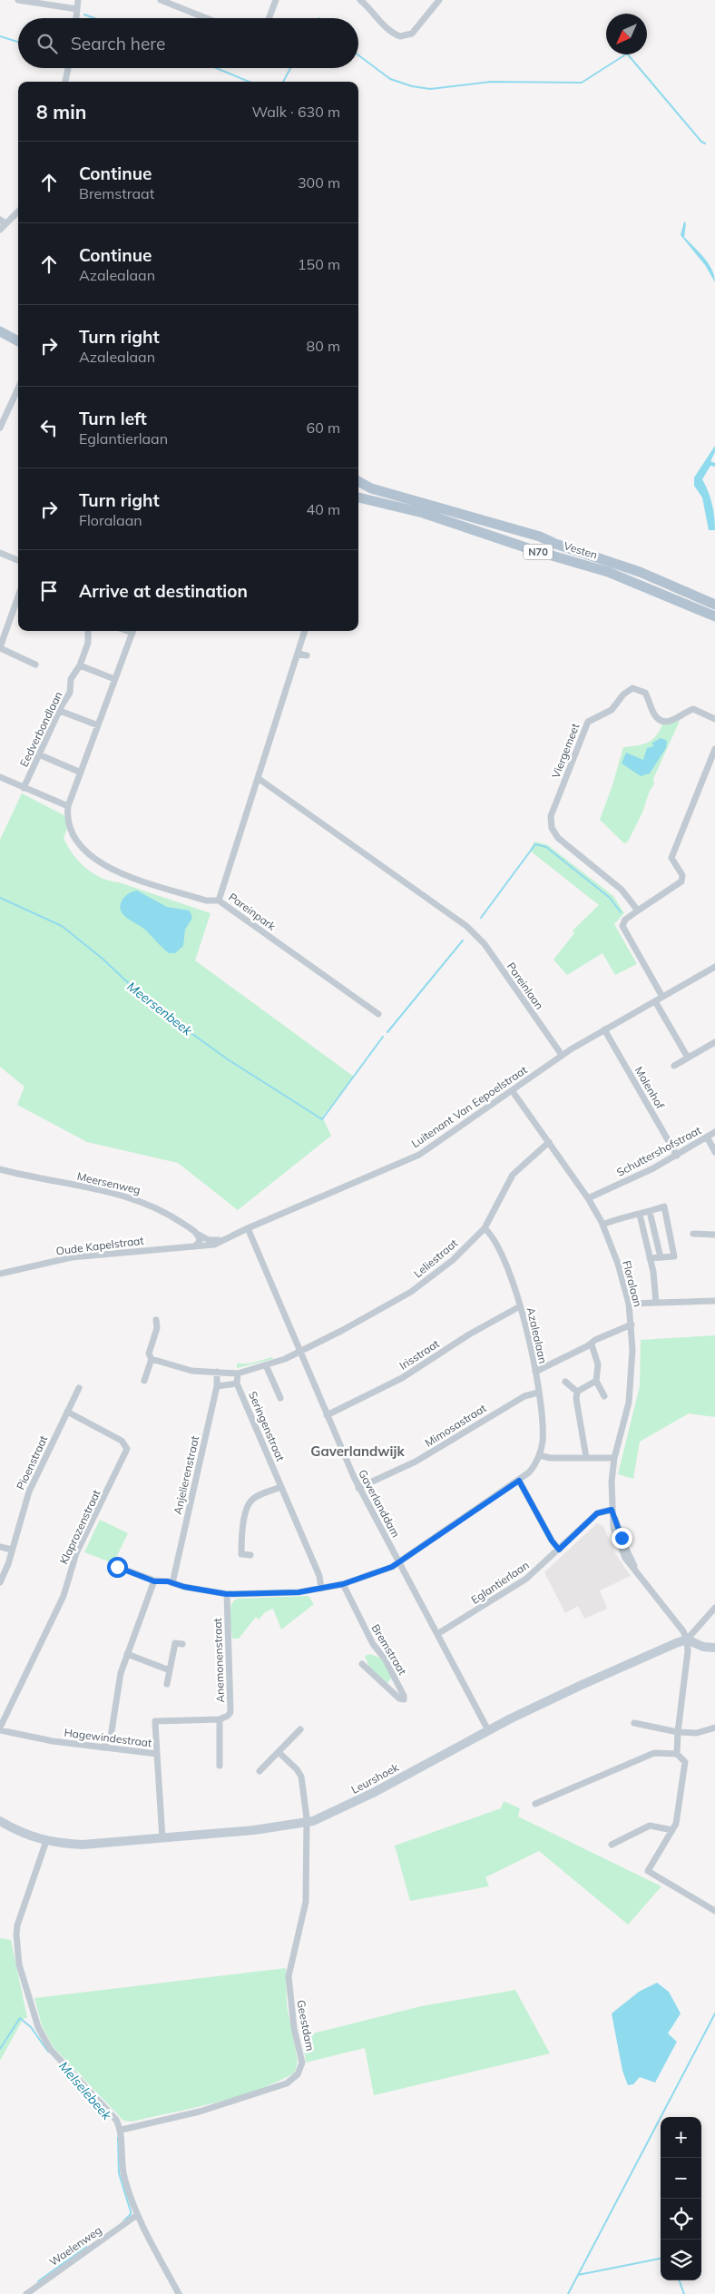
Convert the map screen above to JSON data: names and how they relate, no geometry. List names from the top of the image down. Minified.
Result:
{"streets":{"main road":["Vesten","N70"],"street":["Eedverbondlaan","Viergemeet","Pareinpark","Pareinlaan","Molenhof","Luitenant Van Eepoelstraat","Schuttershofstraat","Meersenweg","Oude Kapelstraat","Leliestraat","Floralaan","Azalealaan","Irisstraat","Mimosastraat","Seringenstraat","Pioenstraat","Anjelierenstraat","Gaverlanddam","Klaprozenstraat","Eglantierlaan","Bremstraat","Anemonenstraat","Hagewindestraat","Leurshoek","Geestdam","Waelenweg"]},"crossings":[["Pareinpark","Pareinlaan"],["Pareinlaan","Luitenant Van Eepoelstraat"],["Molenhof","Luitenant Van Eepoelstraat"],["Molenhof","Schuttershofstraat"],["Luitenant Van Eepoelstraat","Oude Kapelstraat"],["Luitenant Van Eepoelstraat","Floralaan"],["Luitenant Van Eepoelstraat","Gaverlanddam"],["Schuttershofstraat","Floralaan"],["Leliestraat","Floralaan"],["Leliestraat","Azalealaan"],["Leliestraat","Seringenstraat"],["Leliestraat","Gaverlanddam"],["Floralaan","Eglantierlaan"],["Floralaan","Leurshoek"],["Azalealaan","Irisstraat"],["Azalealaan","Mimosastraat"],["Azalealaan","Gaverlanddam"],["Irisstraat","Gaverlanddam"],["Mimosastraat","Gaverlanddam"],["Pioenstraat","Klaprozenstraat"],["Gaverlanddam","Eglantierlaan"],["Gaverlanddam","Leurshoek"],["Klaprozenstraat","Hagewindestraat"],["Anemonenstraat","Hagewindestraat"],["Hagewindestraat","Leurshoek"],["Leurshoek","Geestdam"]],"districts":["Gaverlandwijk"],"water":["Meersenbeek","Melselebeek"],"north":"bottom left","page":{"search":"Search here","heading":["8 min","Walk · 630 m"],"list":[["Continue","Bremstraat","300 m"],["Continue","Azalealaan","150 m"],["Turn right","Azalealaan","80 m"],["Turn left","Eglantierlaan","60 m"],["Turn right","Floralaan","40 m"],"Arrive at destination"],"map_buttons":["+","−"]}}
